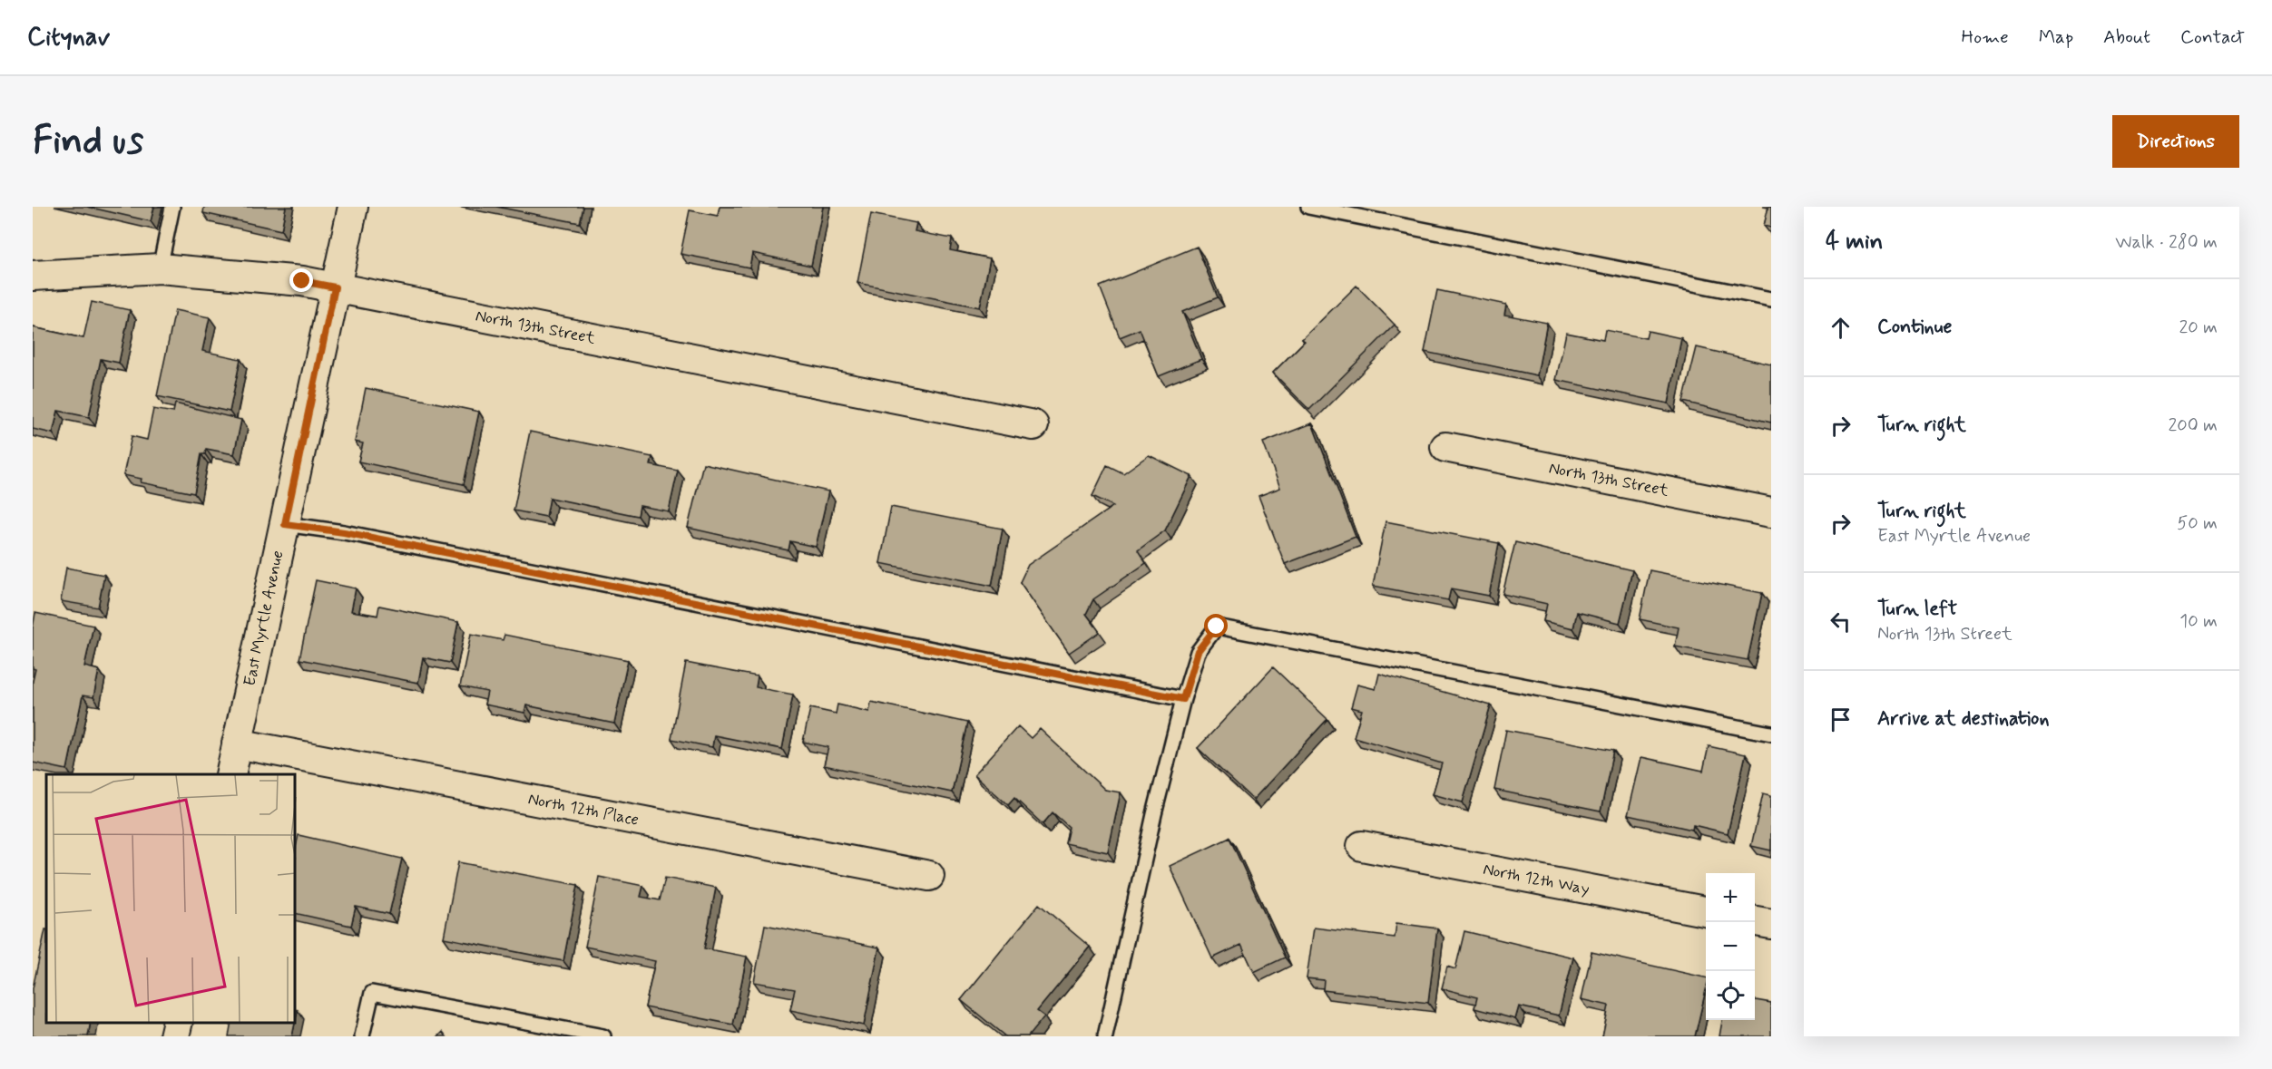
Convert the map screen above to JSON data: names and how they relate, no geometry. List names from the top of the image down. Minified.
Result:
{"streets":{"street":["North 13th Street","East Myrtle Avenue","North 12th Place","North 12th Way"]},"crossings":[["North 13th Street","East Myrtle Avenue"],["East Myrtle Avenue","North 12th Place"]],"page":{"header":"Citynav","nav":["Home","Map","About","Contact"],"buttons":"Directions","title":"Find us","heading":["4 min","Walk · 280 m"],"list":[["Continue","20 m"],["Turn right","200 m"],["Turn right","East Myrtle Avenue","50 m"],["Turn left","North 13th Street","10 m"],"Arrive at destination"],"map_buttons":["+","−"]}}
